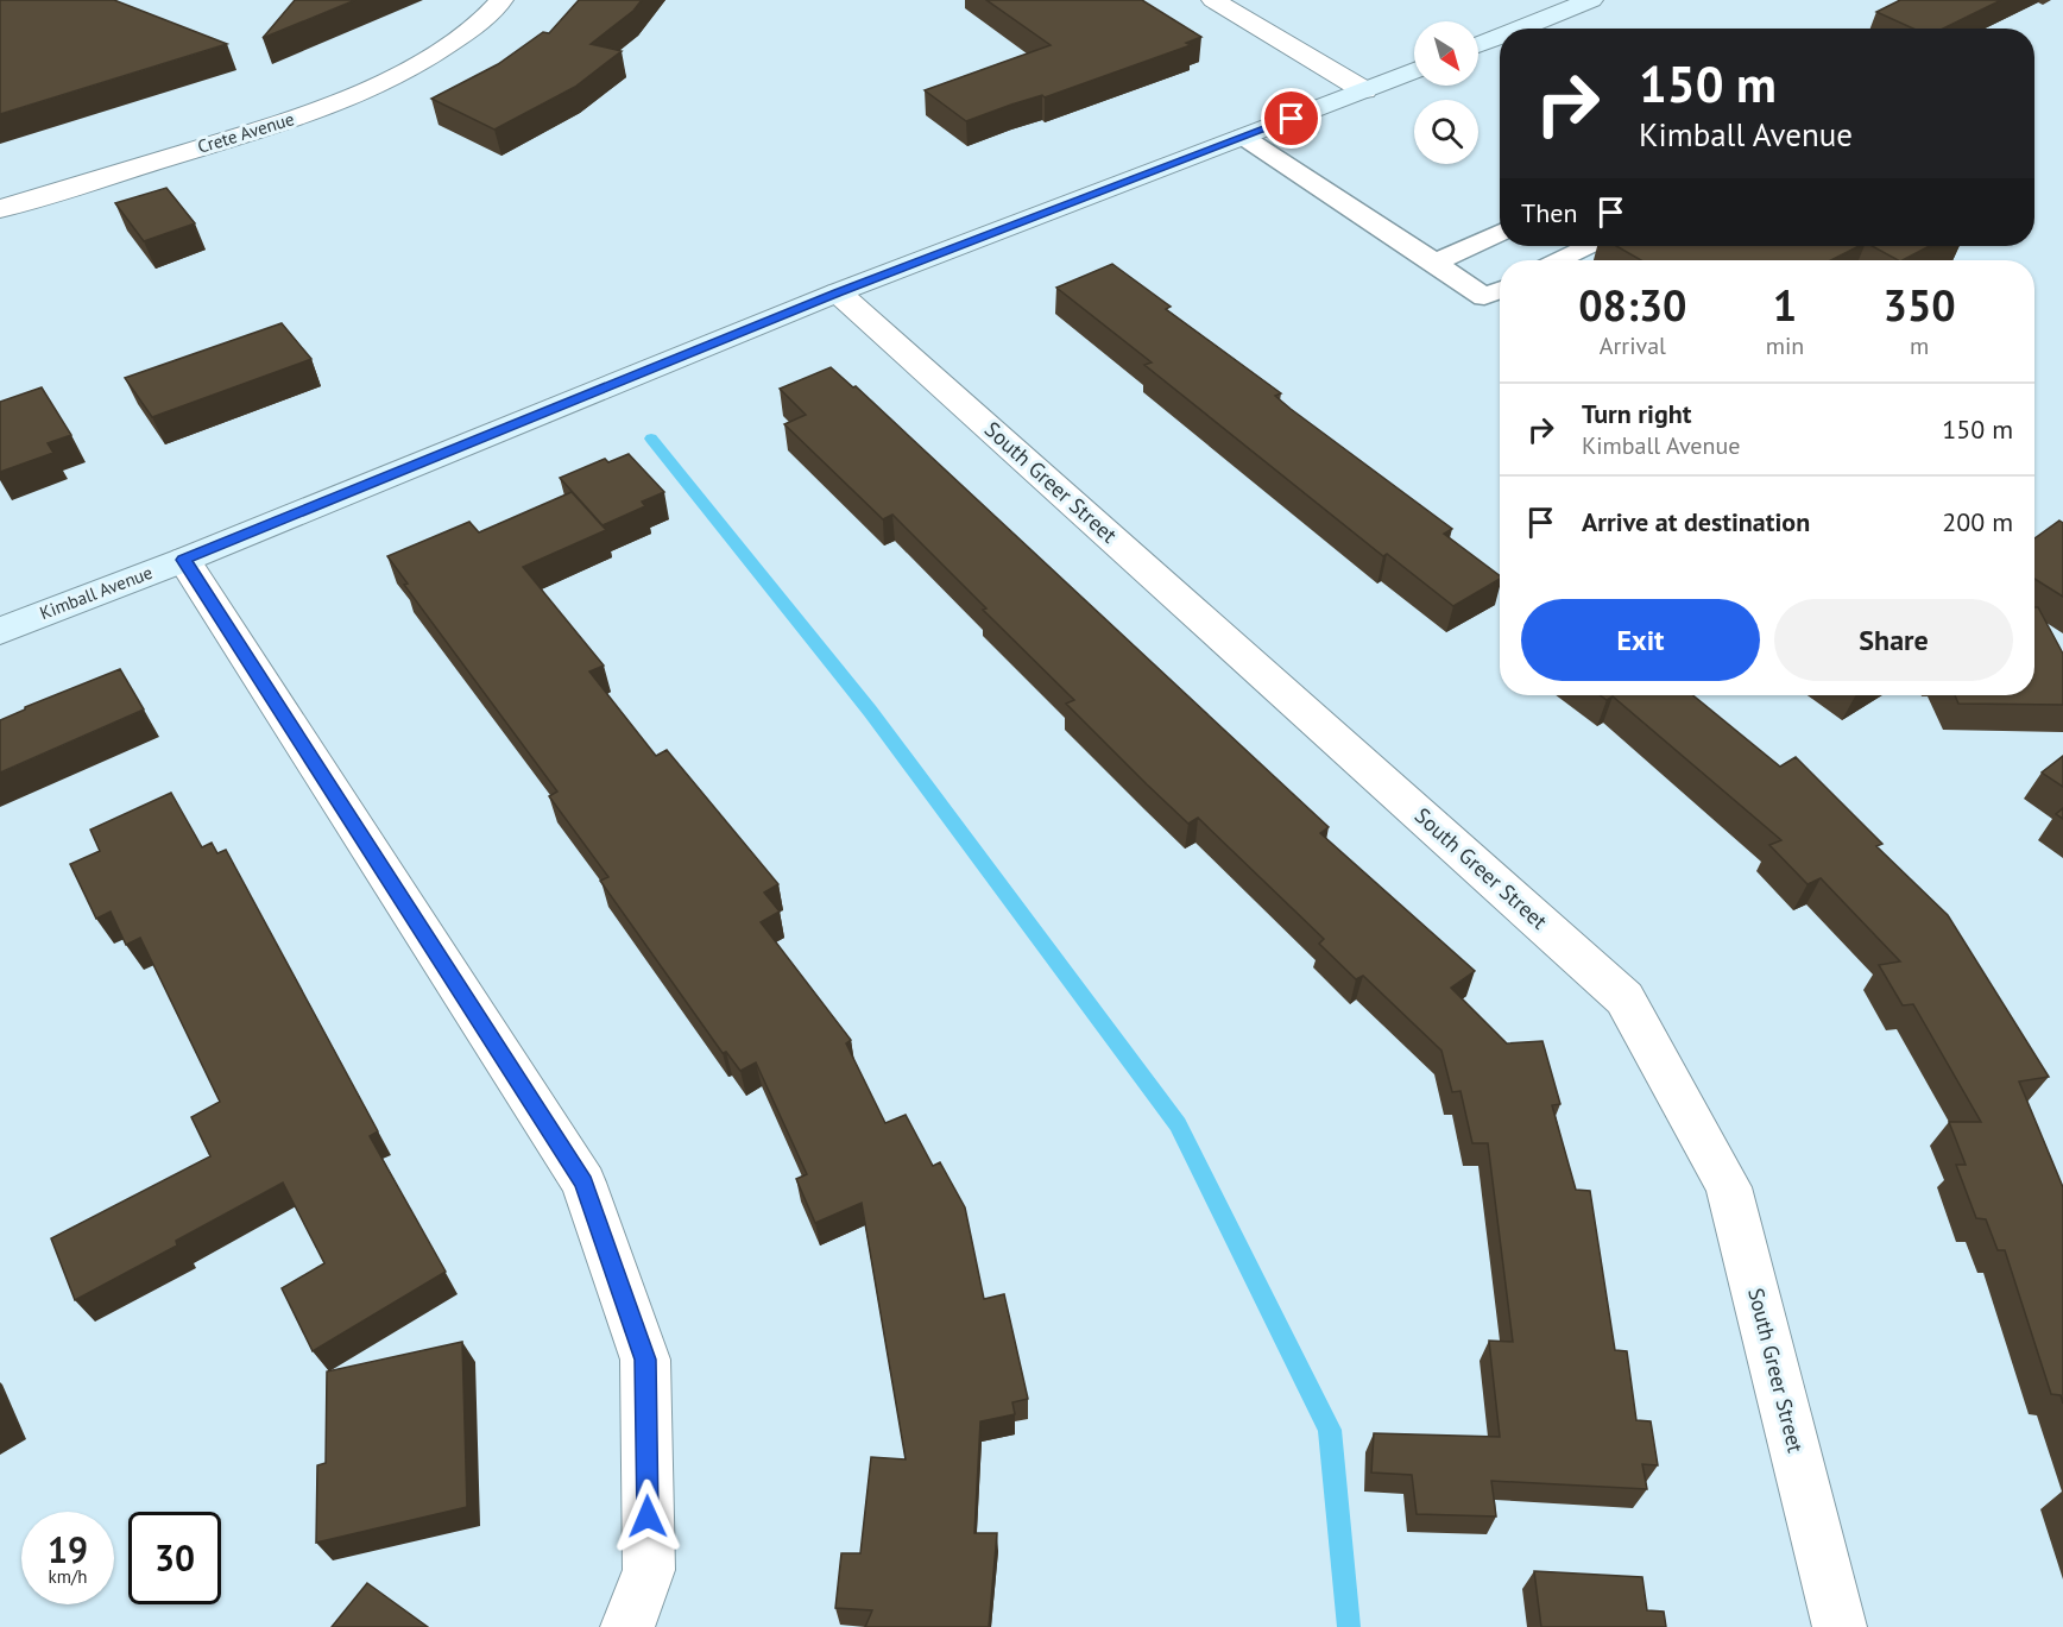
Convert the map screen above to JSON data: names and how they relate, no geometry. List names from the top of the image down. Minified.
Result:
{"streets":{"main road":["Kimball Avenue"],"street":["Crete Avenue","South Greer Street"]},"crossings":[["South Greer Street","Kimball Avenue"]],"north":"bottom right","page":{"turn":["150 m","Kimball Avenue"],"then":"Then","eta":["08:30","Arrival","1","min","350","m"],"list":[{"name":"Turn right","note":"Kimball Avenue","value":"150 m"},{"name":"Arrive at destination","value":"200 m"}],"buttons":["Exit","Share"],"speed":"19 km/h","limit":"30"}}
